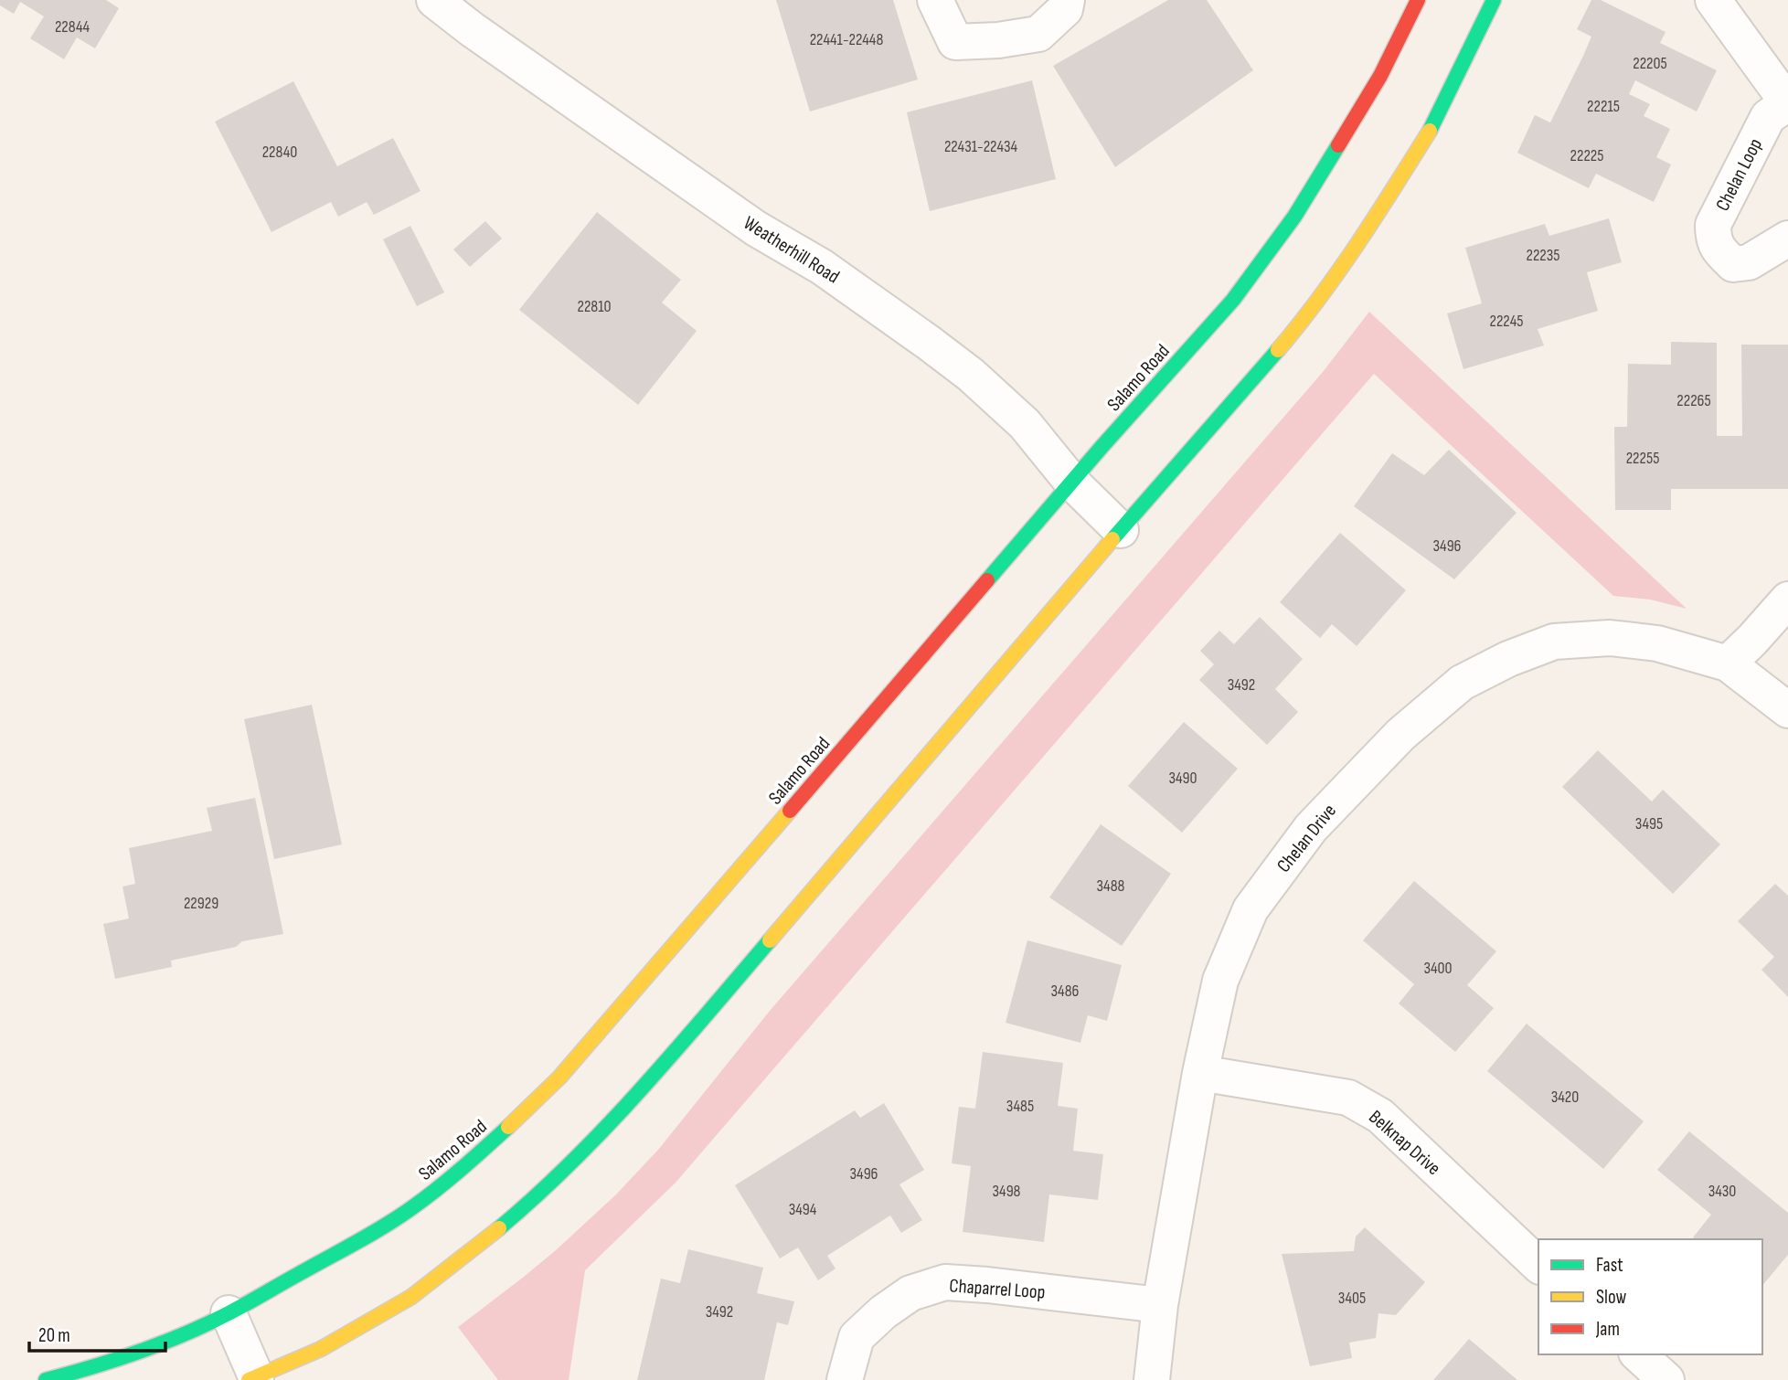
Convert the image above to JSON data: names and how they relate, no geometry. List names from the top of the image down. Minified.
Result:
{"streets":{"main road":["Salamo Road"],"street":["Chelan Loop","Weatherhill Road","Chelan Drive","Belknap Drive","Chaparrel Loop"]},"crossings":[["Weatherhill Road","Salamo Road"],["Chelan Drive","Belknap Drive"],["Chelan Drive","Chaparrel Loop"]],"house_numbers":["22844","22441-22448","22205","22215","22431-22434","22840","22225","22235","22810","22245","22265","22255","3496","3492","3490","3495","3488","22929","3400","3486","3420","3485","3496","3498","3430","3494","3405","3492"],"legend":["Fast","Slow","Jam"],"scale_bar":"20 m"}
